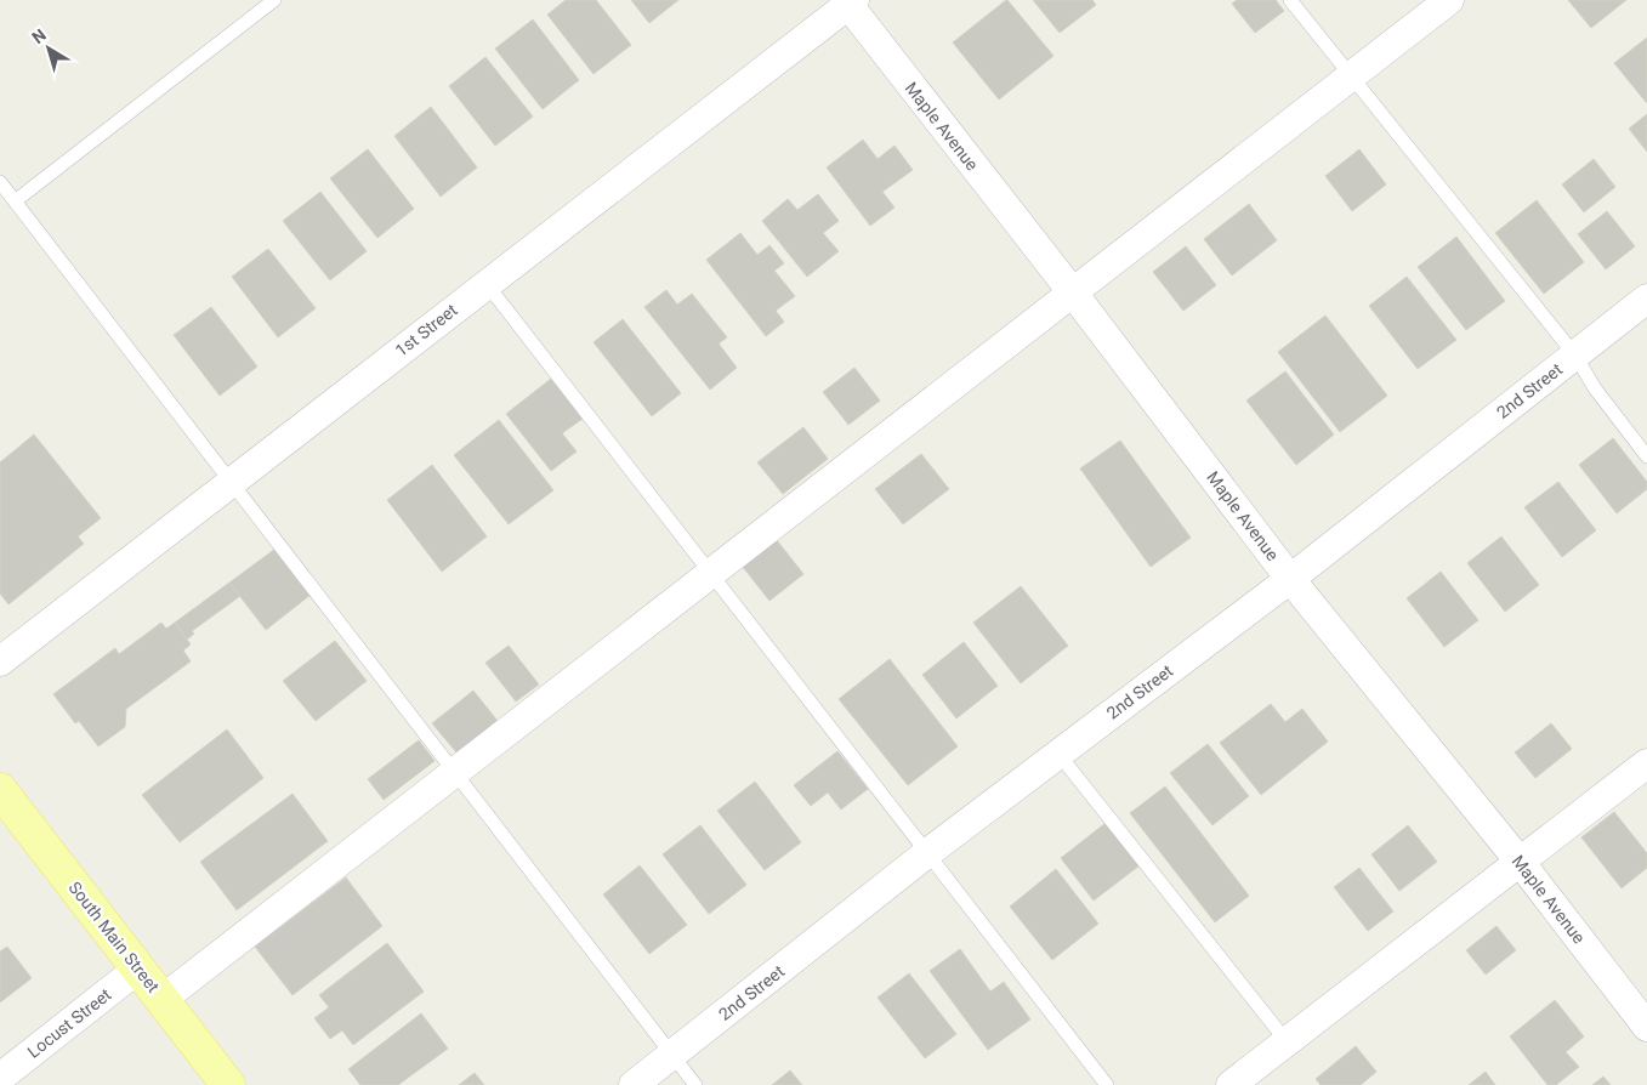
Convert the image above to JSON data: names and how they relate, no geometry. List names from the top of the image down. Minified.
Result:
{"streets":{"main road":["South Main Street"],"street":["Maple Avenue","1st Street","2nd Street","Locust Street"]},"crossings":[["Maple Avenue","1st Street"],["Maple Avenue","2nd Street"],["South Main Street","Locust Street"]],"north":"top left"}
